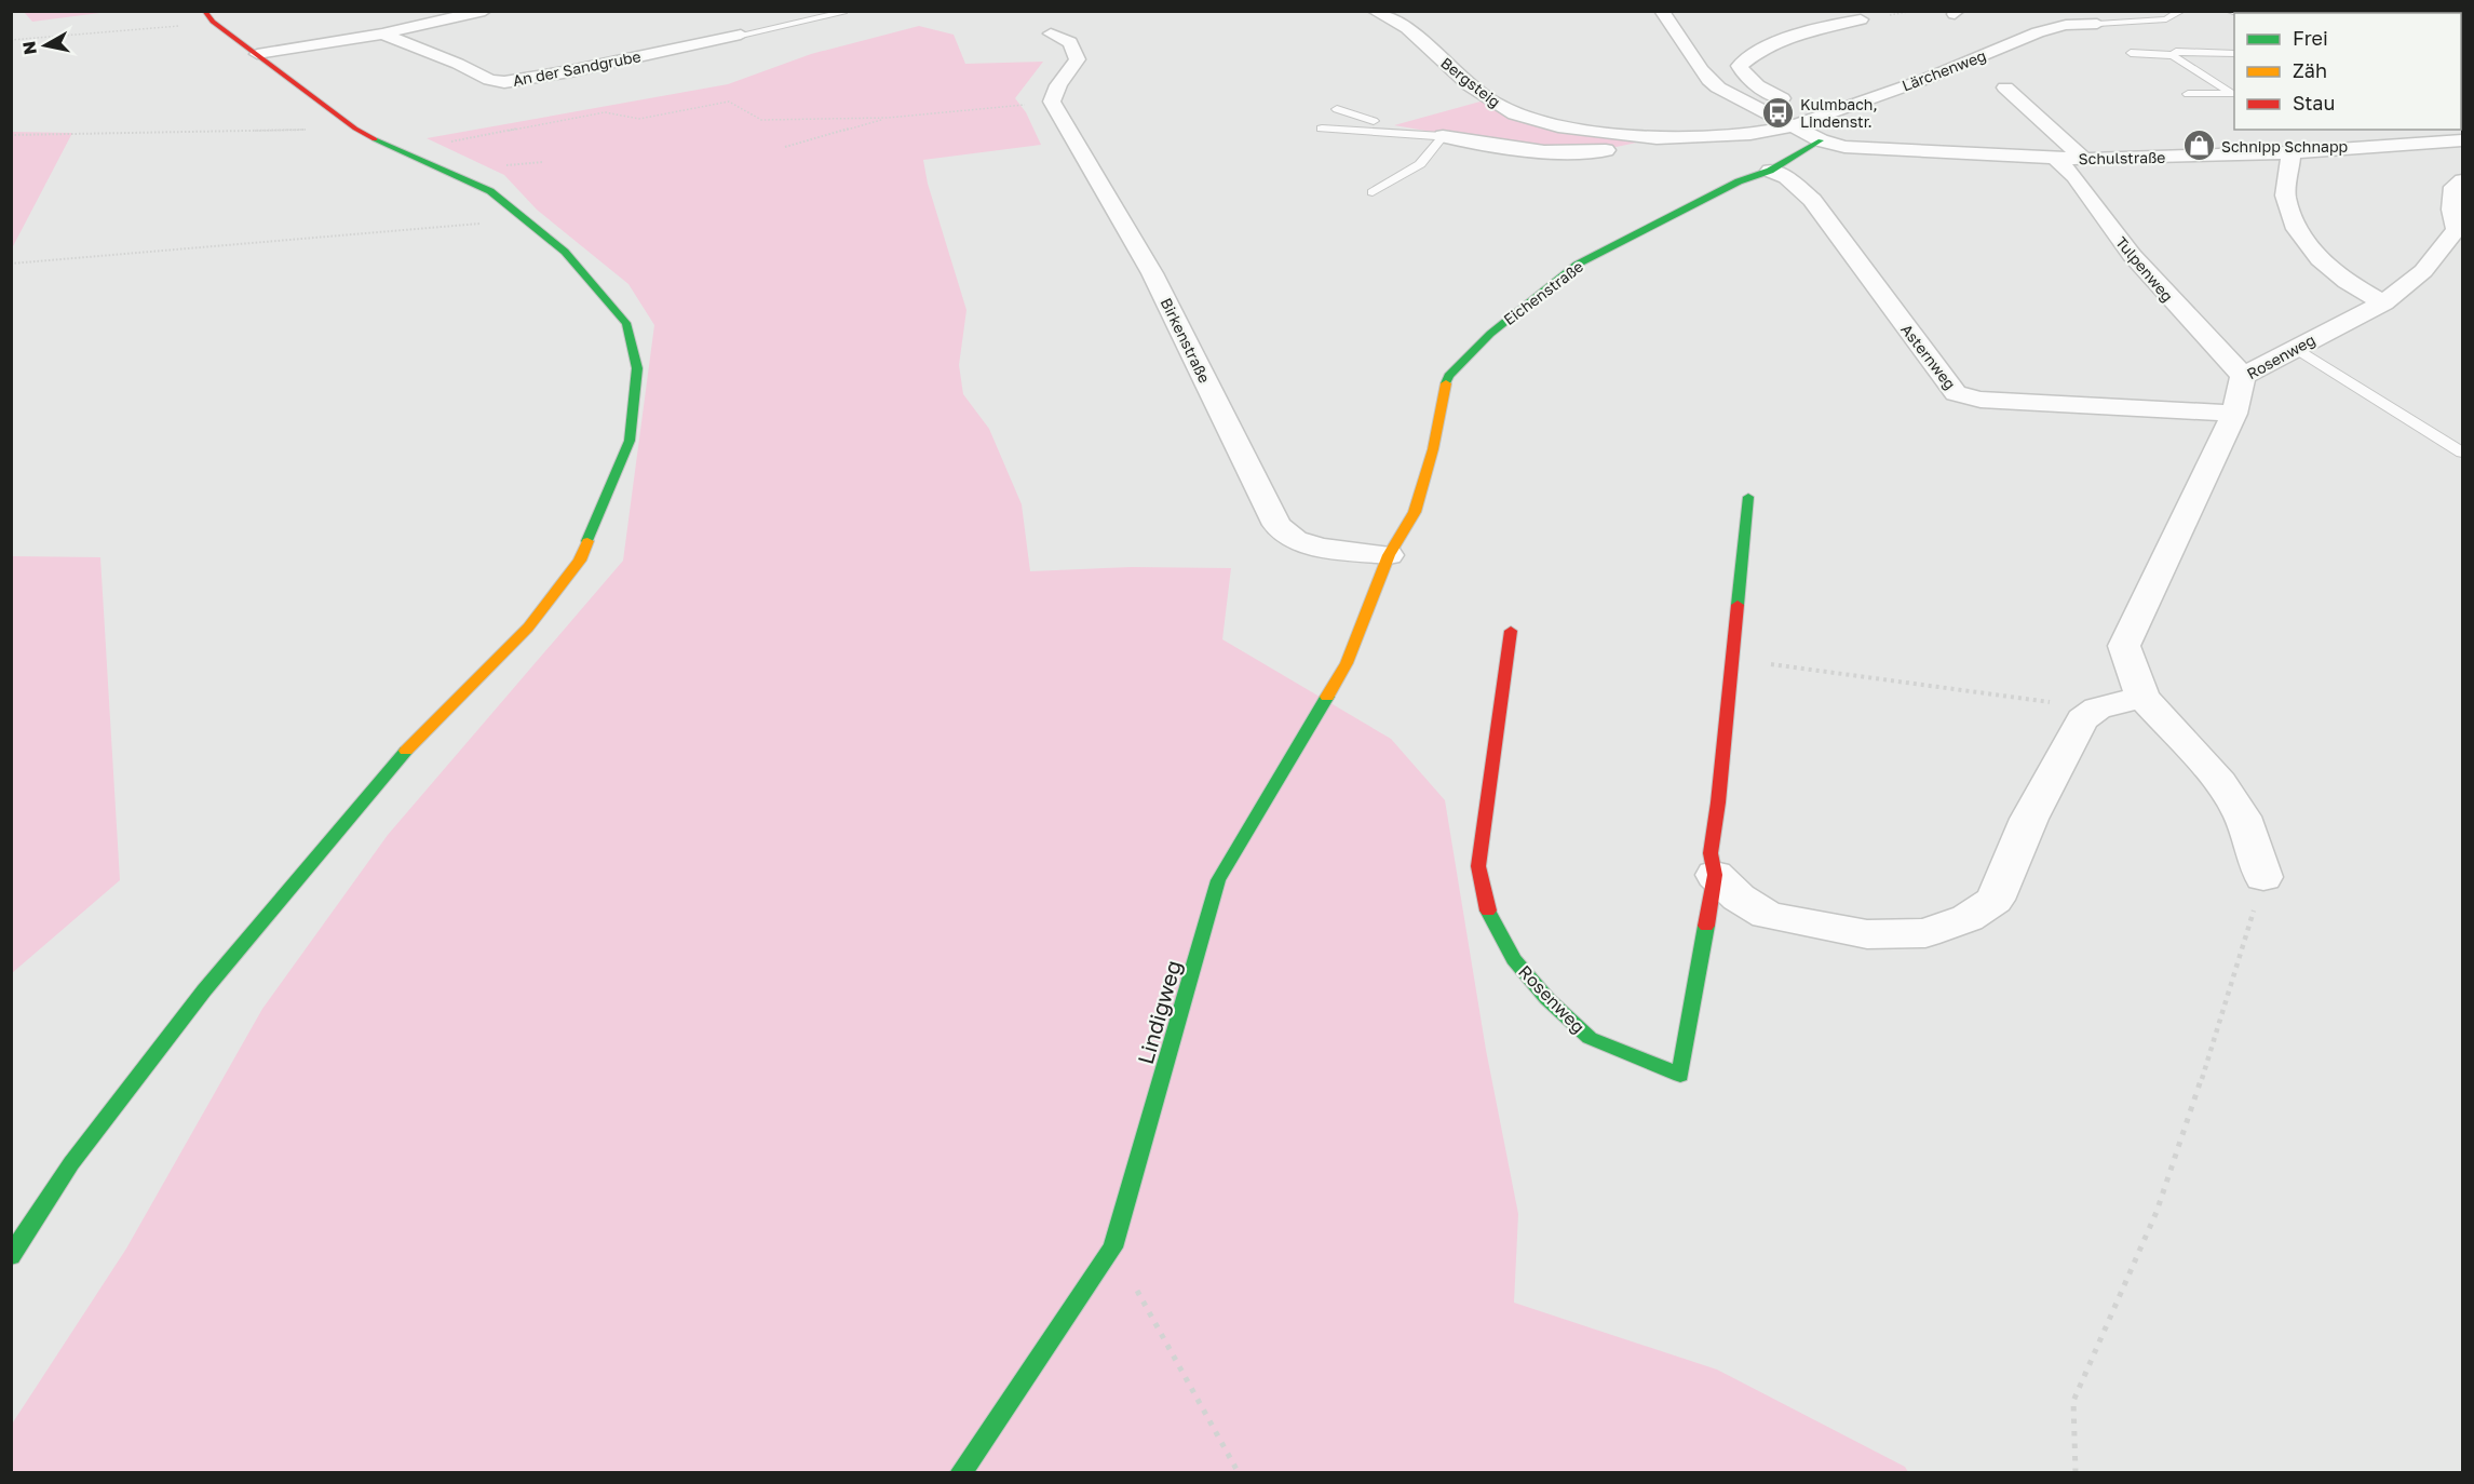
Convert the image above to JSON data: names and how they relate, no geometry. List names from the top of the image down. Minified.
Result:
{"streets":{"street":["An der Sandgrube","Lärchenweg","Bergsteig","Schulstraße","Tulpenweg","Eichenstraße","Birkenstraße","Asternweg","Rosenweg","Lindigweg"]},"crossings":[["Lärchenweg","Bergsteig"],["Lärchenweg","Schulstraße"],["Bergsteig","Schulstraße"],["Schulstraße","Tulpenweg"],["Schulstraße","Eichenstraße"],["Tulpenweg","Rosenweg"],["Eichenstraße","Birkenstraße"],["Eichenstraße","Asternweg"],["Eichenstraße","Lindigweg"],["Birkenstraße","Lindigweg"],["Asternweg","Rosenweg"]],"places":{"bus stop":["Kulmbach, Lindenstr."],"shop":["Schnipp Schnapp"]},"legend":["Frei","Zäh","Stau"],"north":"left"}
